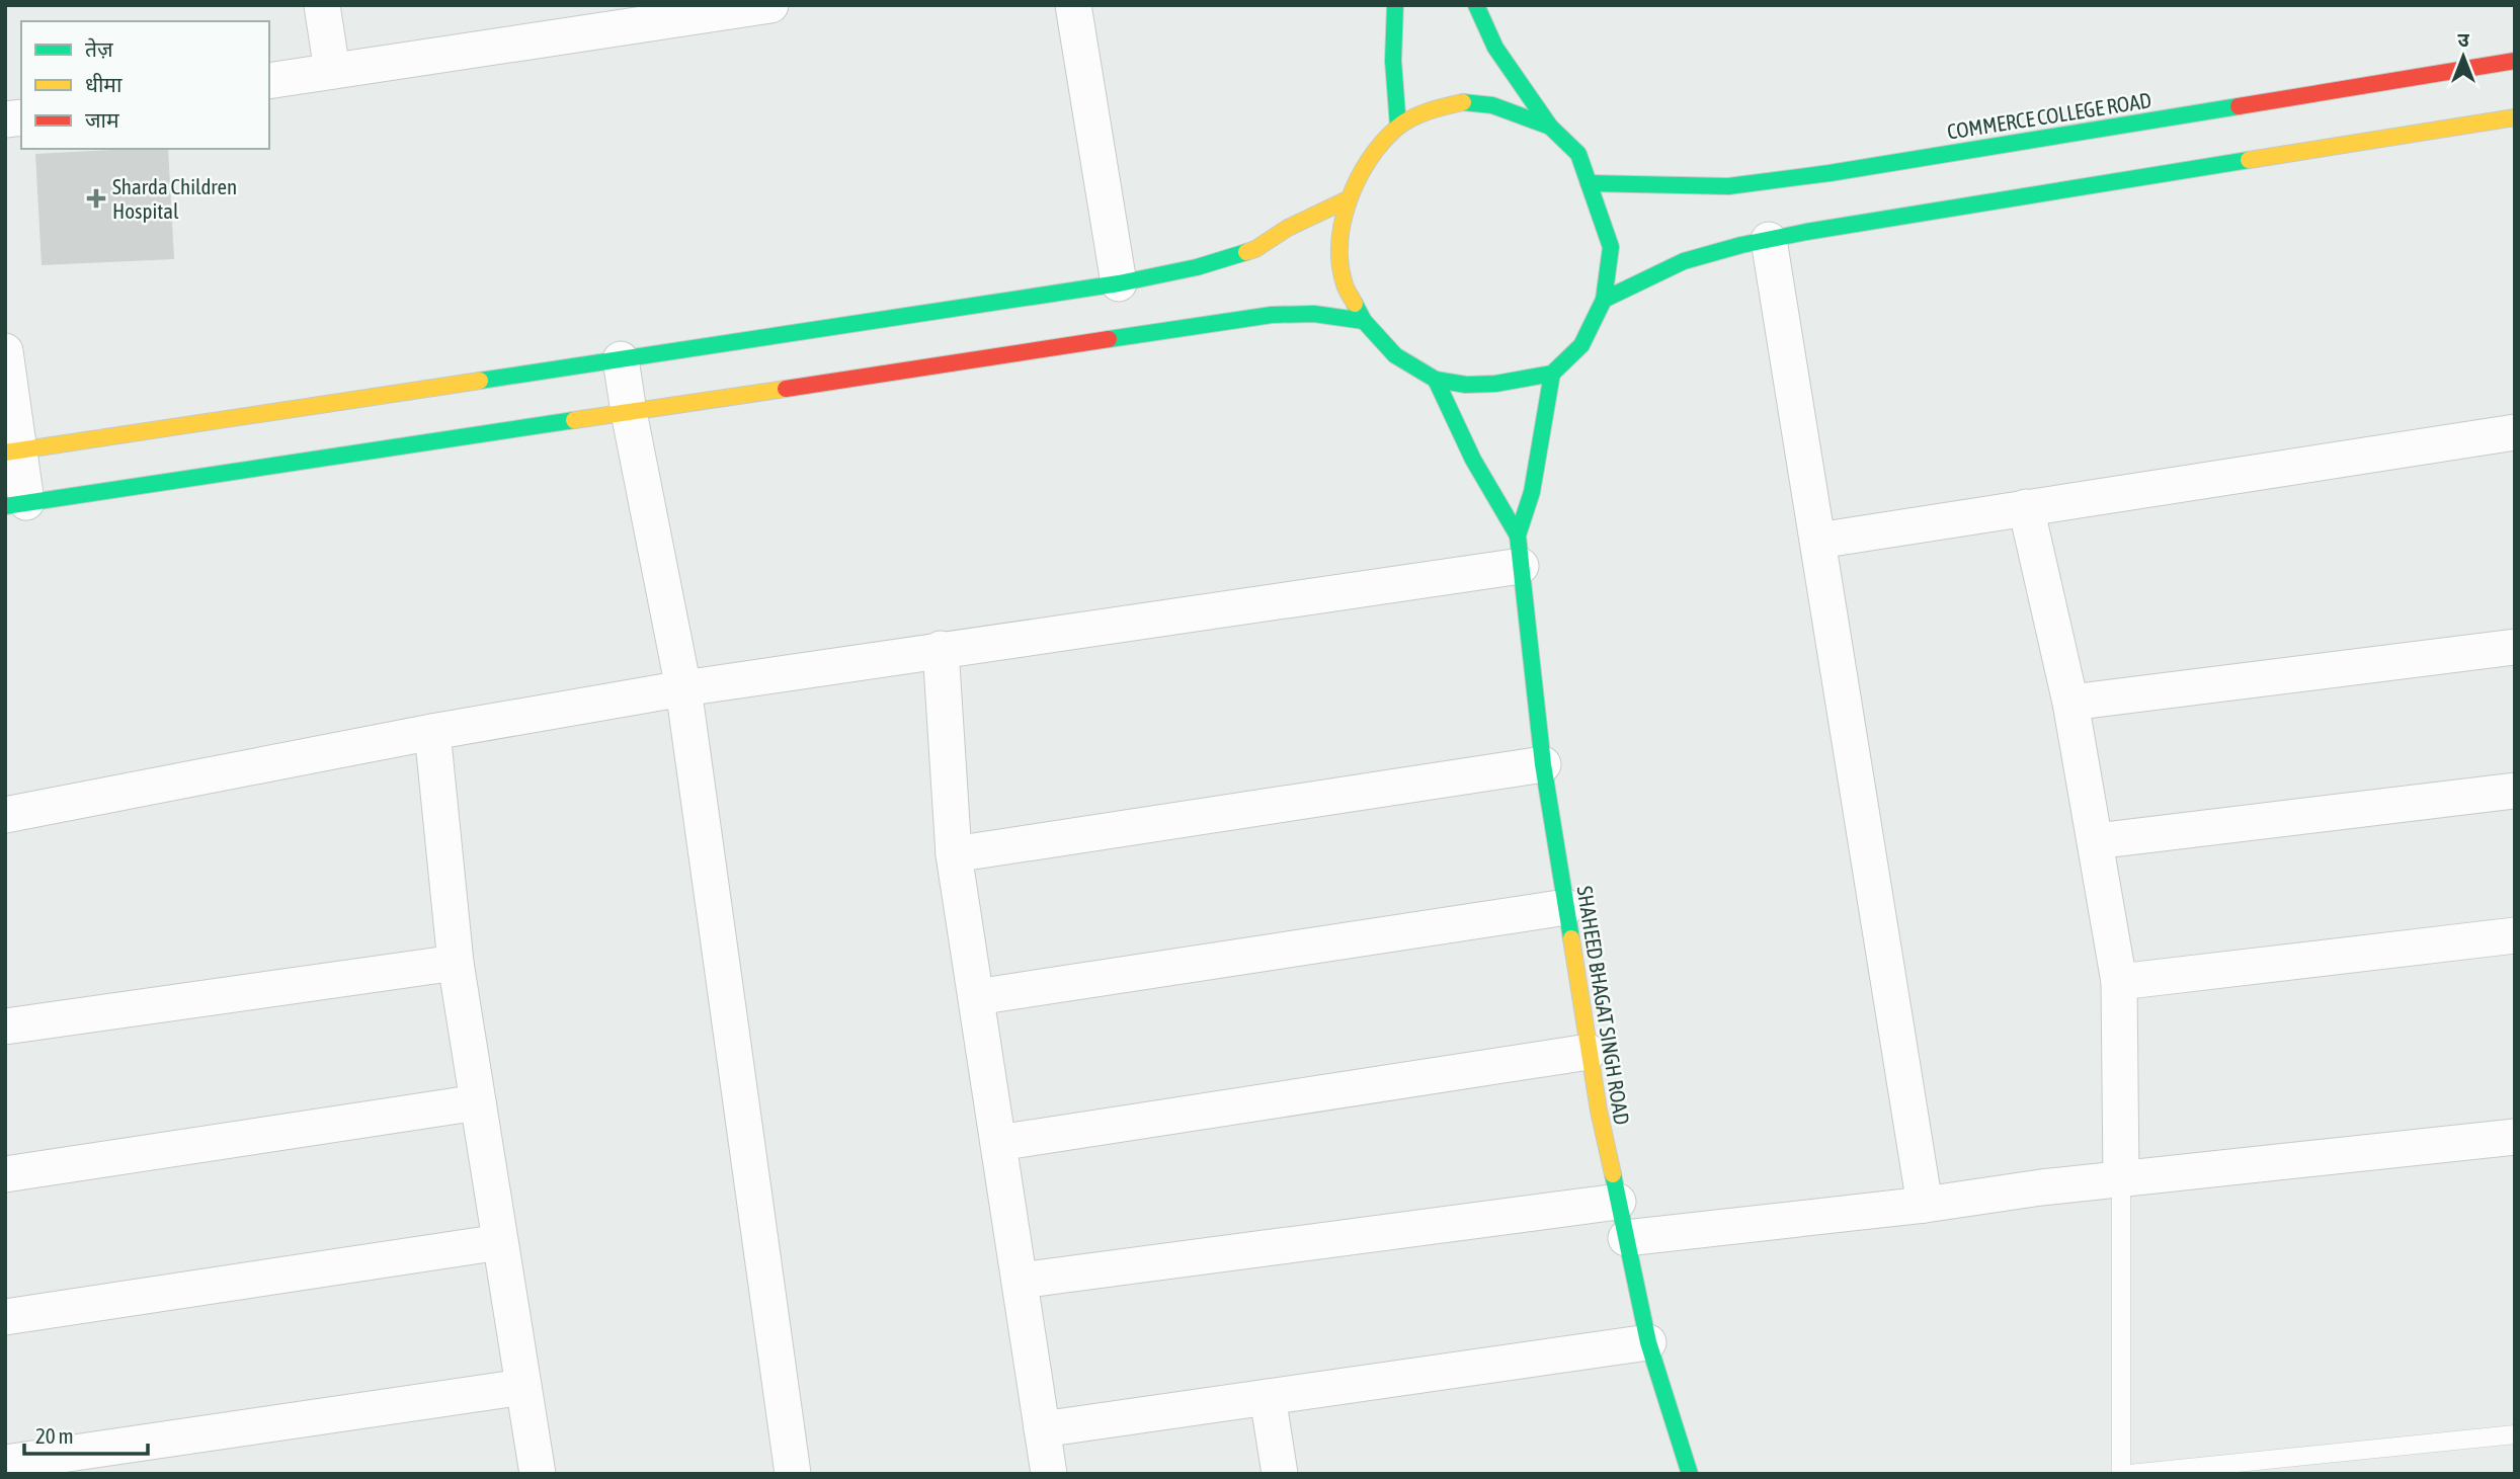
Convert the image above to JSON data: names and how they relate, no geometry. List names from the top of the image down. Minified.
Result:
{"streets":{"street":["COMMERCE COLLEGE ROAD","SHAHEED BHAGAT SINGH ROAD"]},"places":{"health":["Sharda Children Hospital"]},"legend":["तेज़","धीमा","जाम"],"scale_bar":"20 m","north":"top"}
